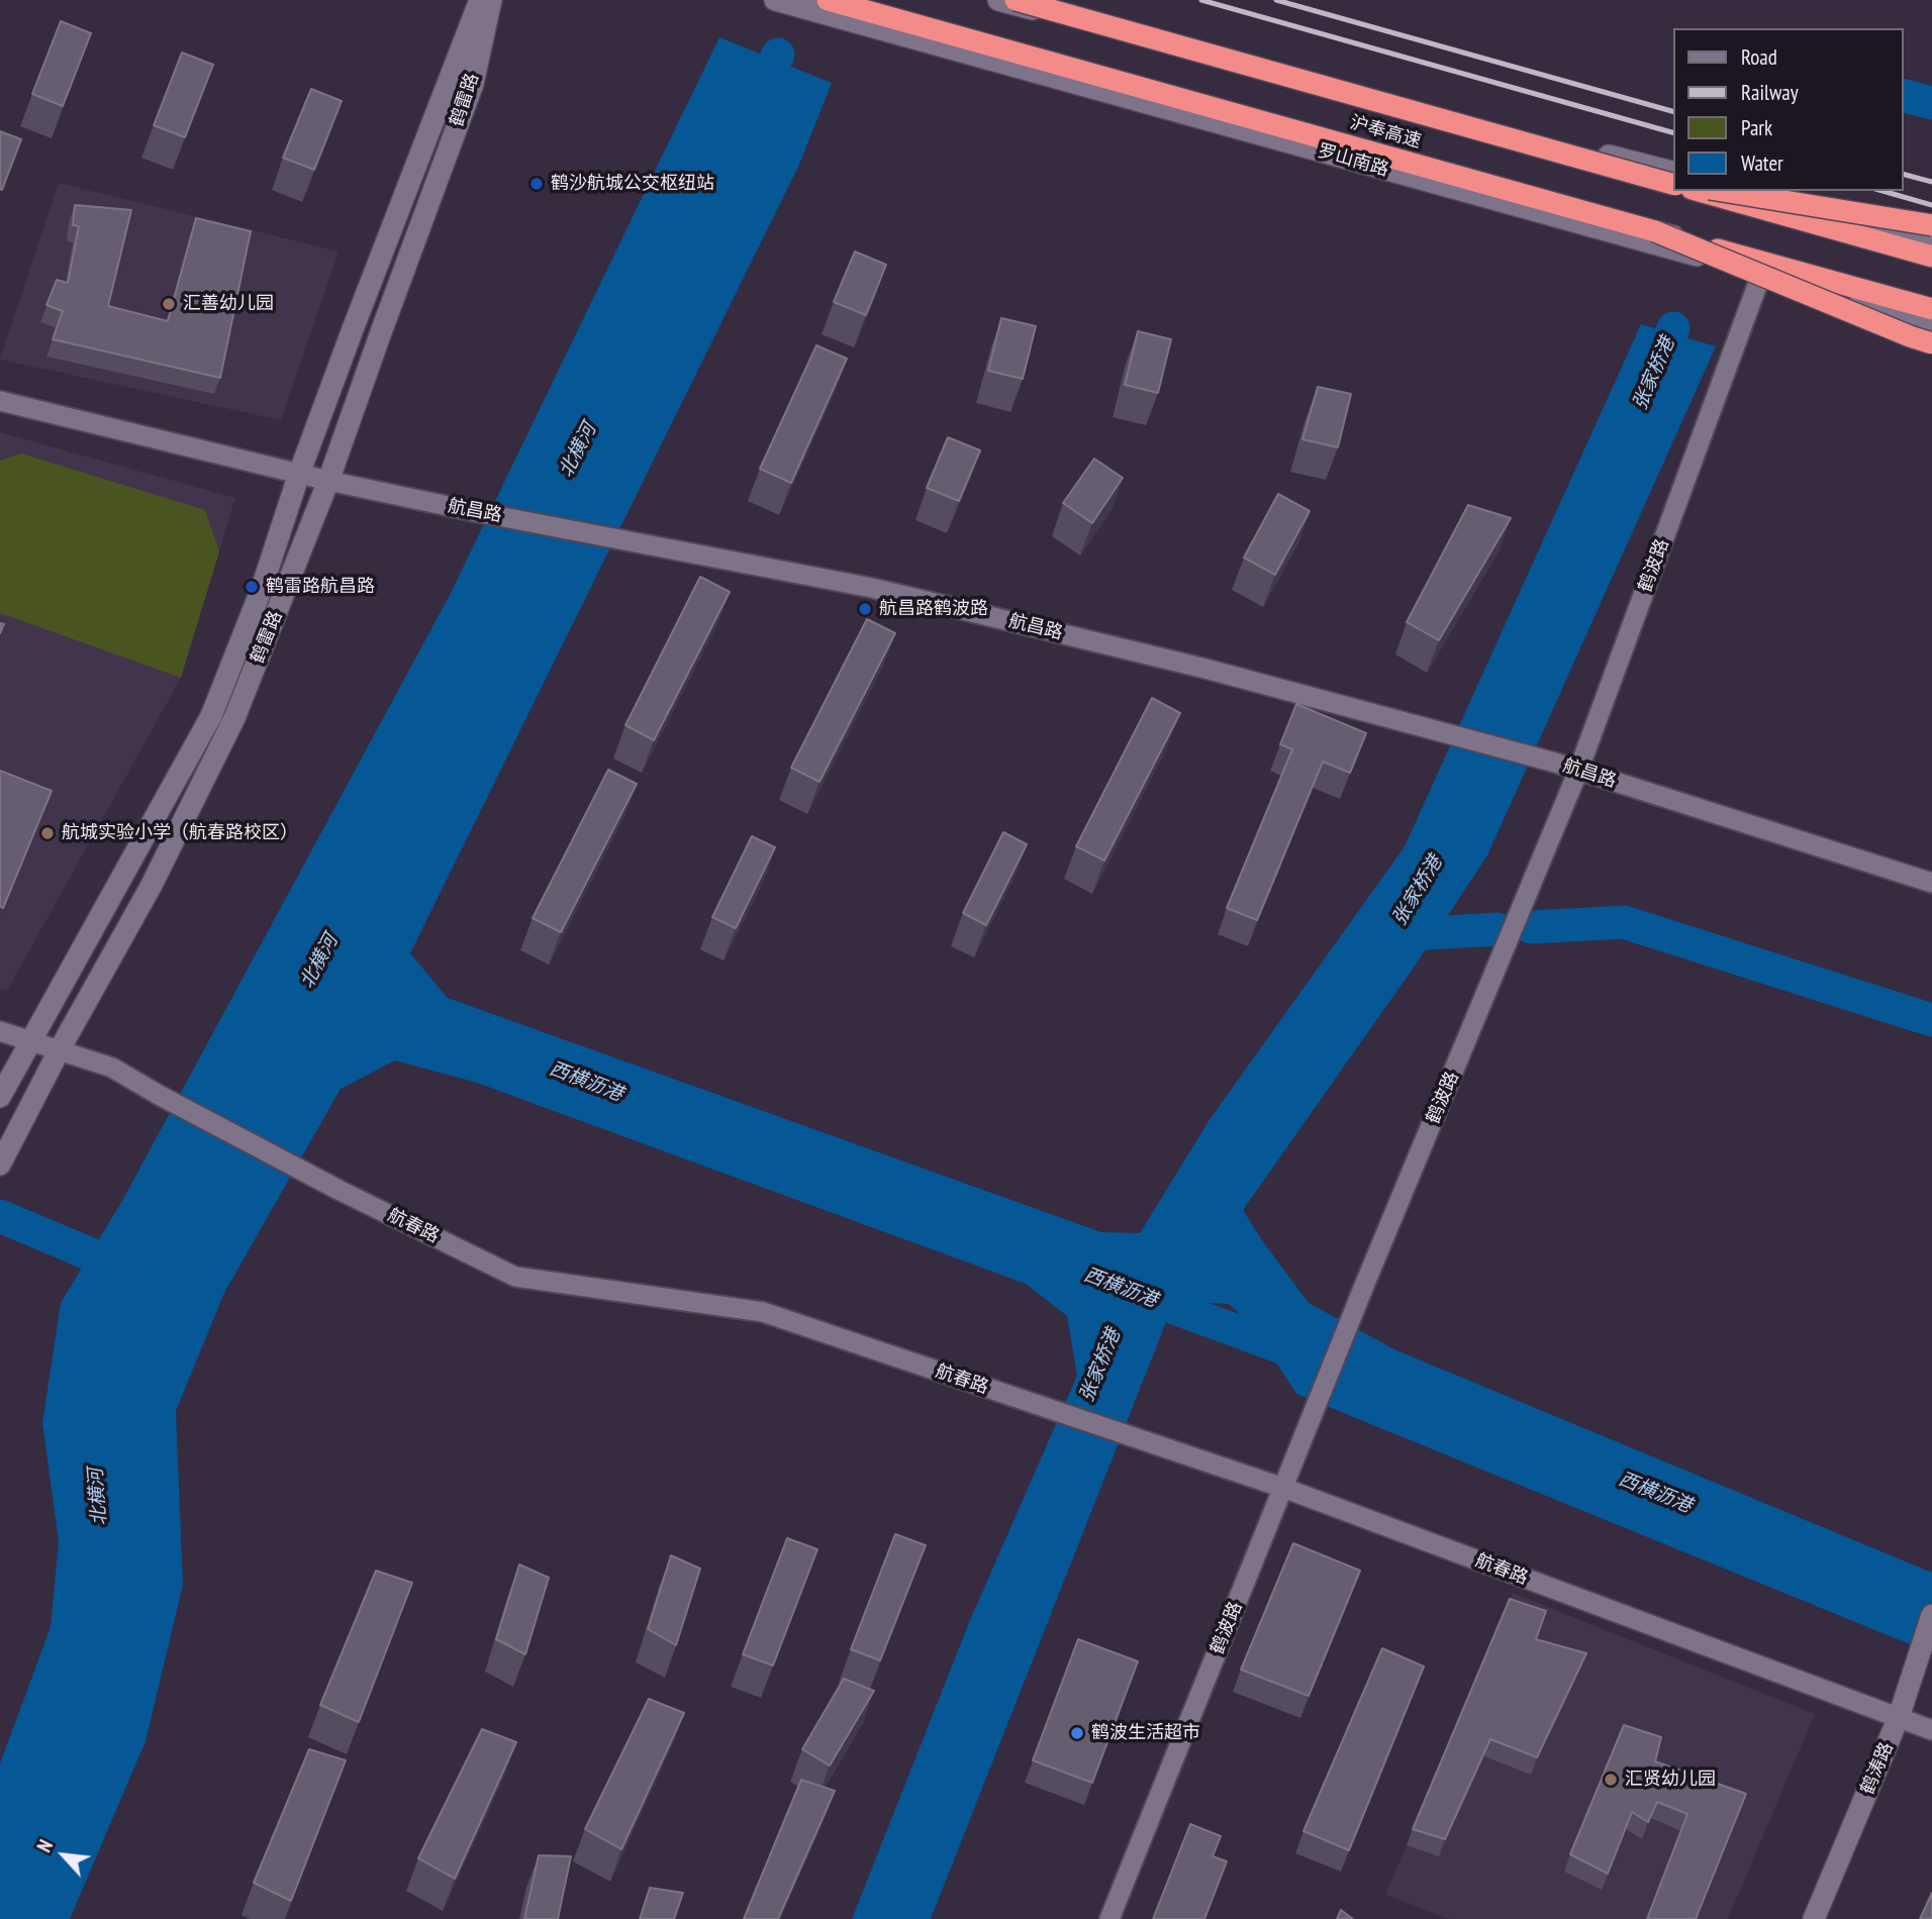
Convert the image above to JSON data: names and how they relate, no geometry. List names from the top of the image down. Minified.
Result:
{"streets":{"highway":["沪奉高速"],"street":["鹤雷路","罗山南路","航昌路","鹤波路","航春路","鹤涛路"]},"crossings":[["鹤雷路","航昌路"],["鹤雷路","航春路"],["罗山南路","鹤波路"],["航昌路","鹤波路"],["鹤波路","航春路"],["航春路","鹤涛路"]],"water":["张家桥港","北横河","西横沥港"],"places":["鹤沙航城公交枢纽站","汇善幼儿园","鹤雷路航昌路","航昌路鹤波路","航城实验小学（航春路校区）","鹤波生活超市","汇贤幼儿园"],"legend":["Road","Railway","Park","Water"],"north":"top left"}
